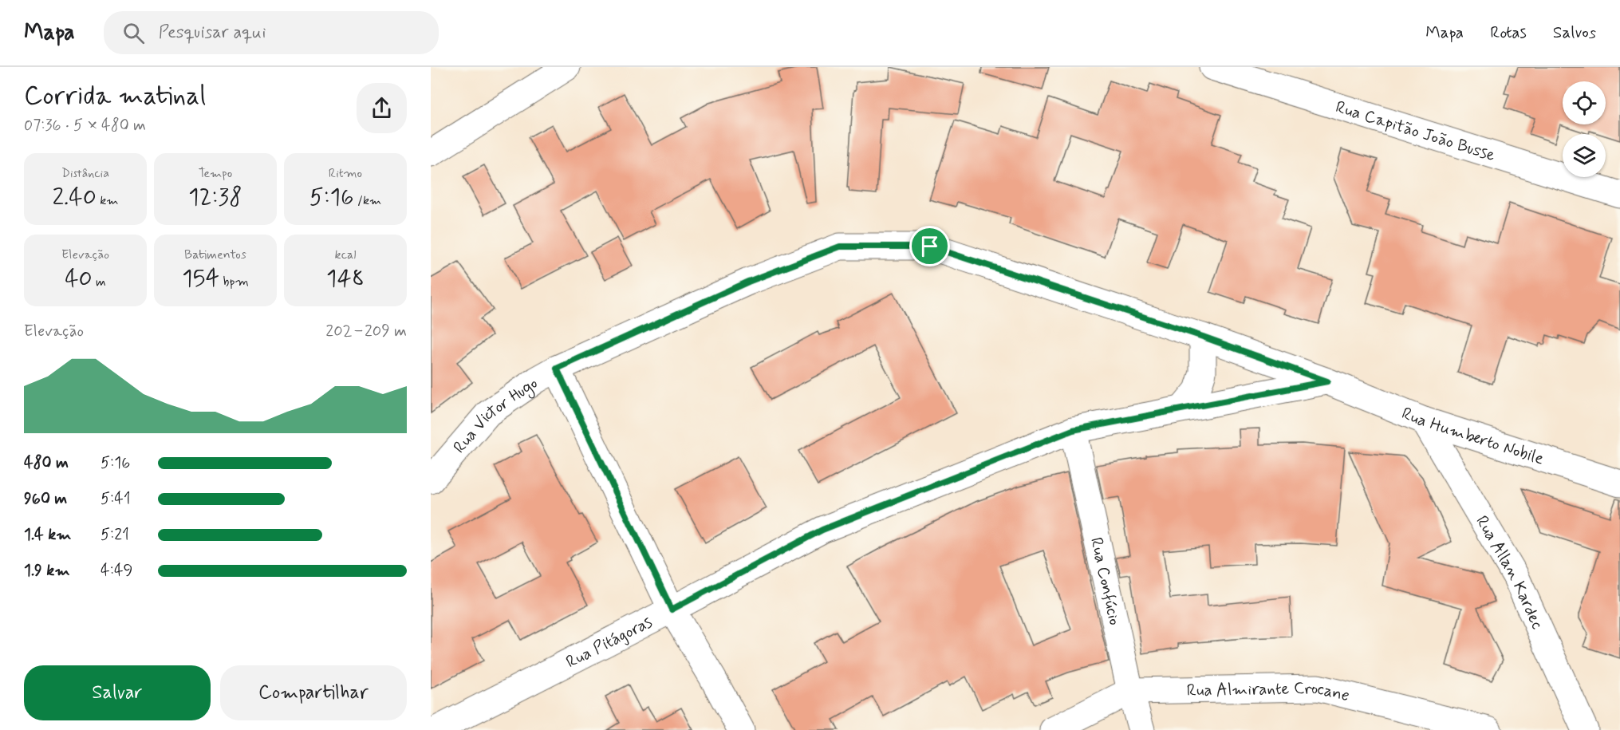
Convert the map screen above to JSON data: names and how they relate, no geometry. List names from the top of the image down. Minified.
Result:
{"streets":{"street":["Rua Capitão João Busse","Rua Victor Hugo","Rua Humberto Nobile","Rua Allan Kardec","Rua Confúcio","Rua Pitágoras","Rua Almirante Crocane"]},"crossings":[["Rua Victor Hugo","Rua Humberto Nobile"],["Rua Victor Hugo","Rua Pitágoras"],["Rua Humberto Nobile","Rua Allan Kardec"],["Rua Humberto Nobile","Rua Pitágoras"],["Rua Confúcio","Rua Pitágoras"],["Rua Confúcio","Rua Almirante Crocane"]],"page":{"header":"Mapa","search":"Pesquisar aqui","nav":["Mapa","Rotas","Salvos"],"heading":["Corrida matinal","07:36 · 5 × 480 m"],"stats":[["Distância","2.40 km"],["Tempo","12:38"],["Ritmo","5:16 /km"],["Elevação","40 m"],["Batimentos","154 bpm"],["kcal","148"]],"chart":["Elevação","202–209 m"],"list":[{"name":"480 m","note":"5:16"},{"name":"960 m","note":"5:41"},{"name":"1.4 km","note":"5:21"},{"name":"1.9 km","note":"4:49"}],"buttons":["Salvar","Compartilhar"]}}
